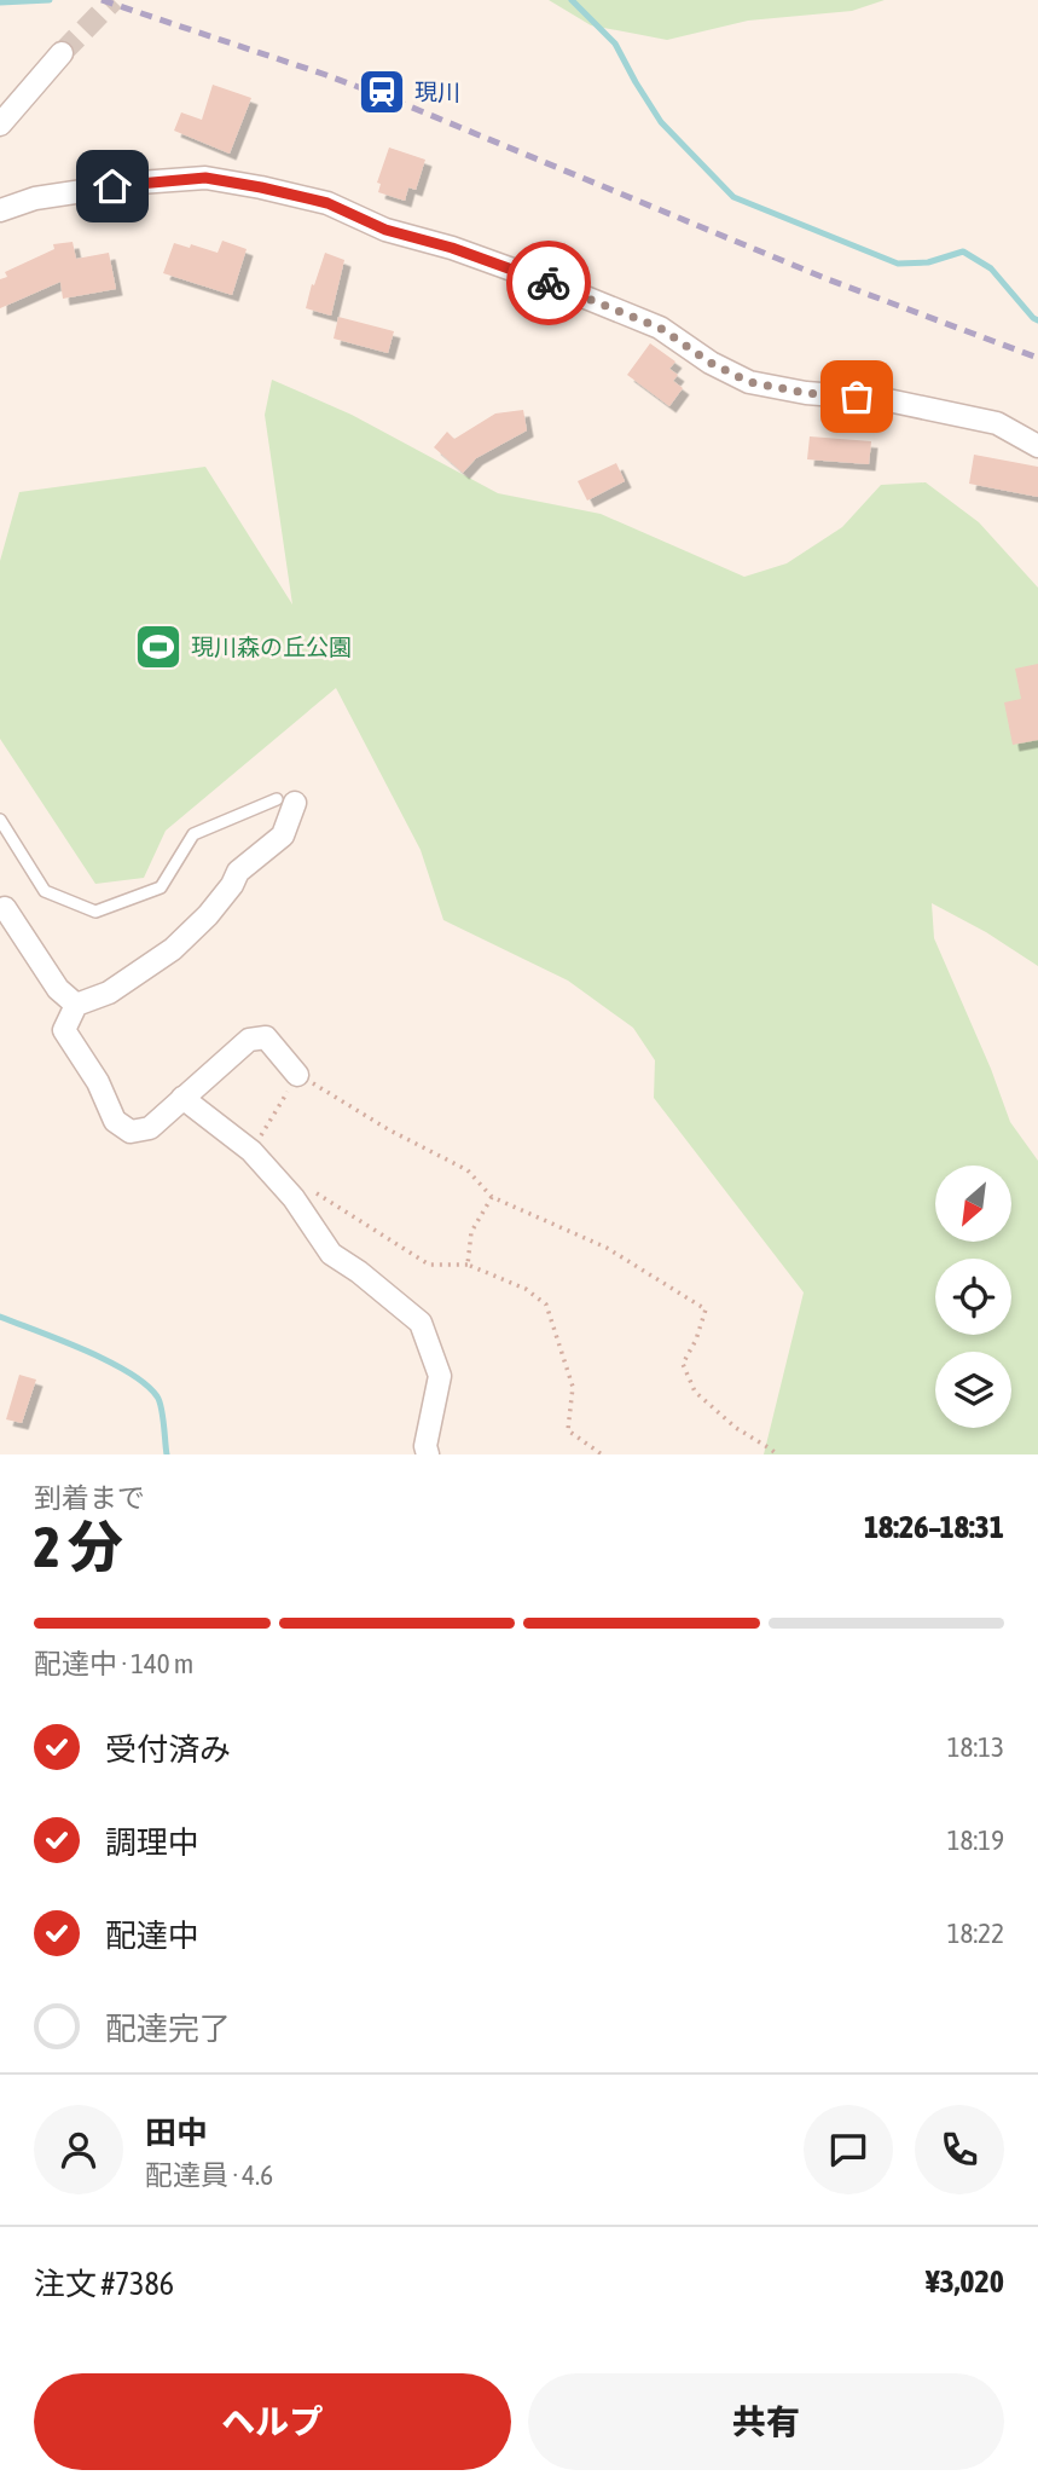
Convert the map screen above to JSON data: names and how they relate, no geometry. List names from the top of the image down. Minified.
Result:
{"places":{"station":["現川"],"sports":["現川森の丘公園"]},"north":"bottom left","page":{"heading":["2 分","到着まで","18:26–18:31"],"panel":["田中","配達員 · 4.6","注文 #7386","¥3,020"],"bar":"配達中 · 140 m","list":[["受付済み","18:13"],["調理中","18:19"],["配達中","18:22"],"配達完了"],"buttons":["ヘルプ","共有"]}}
